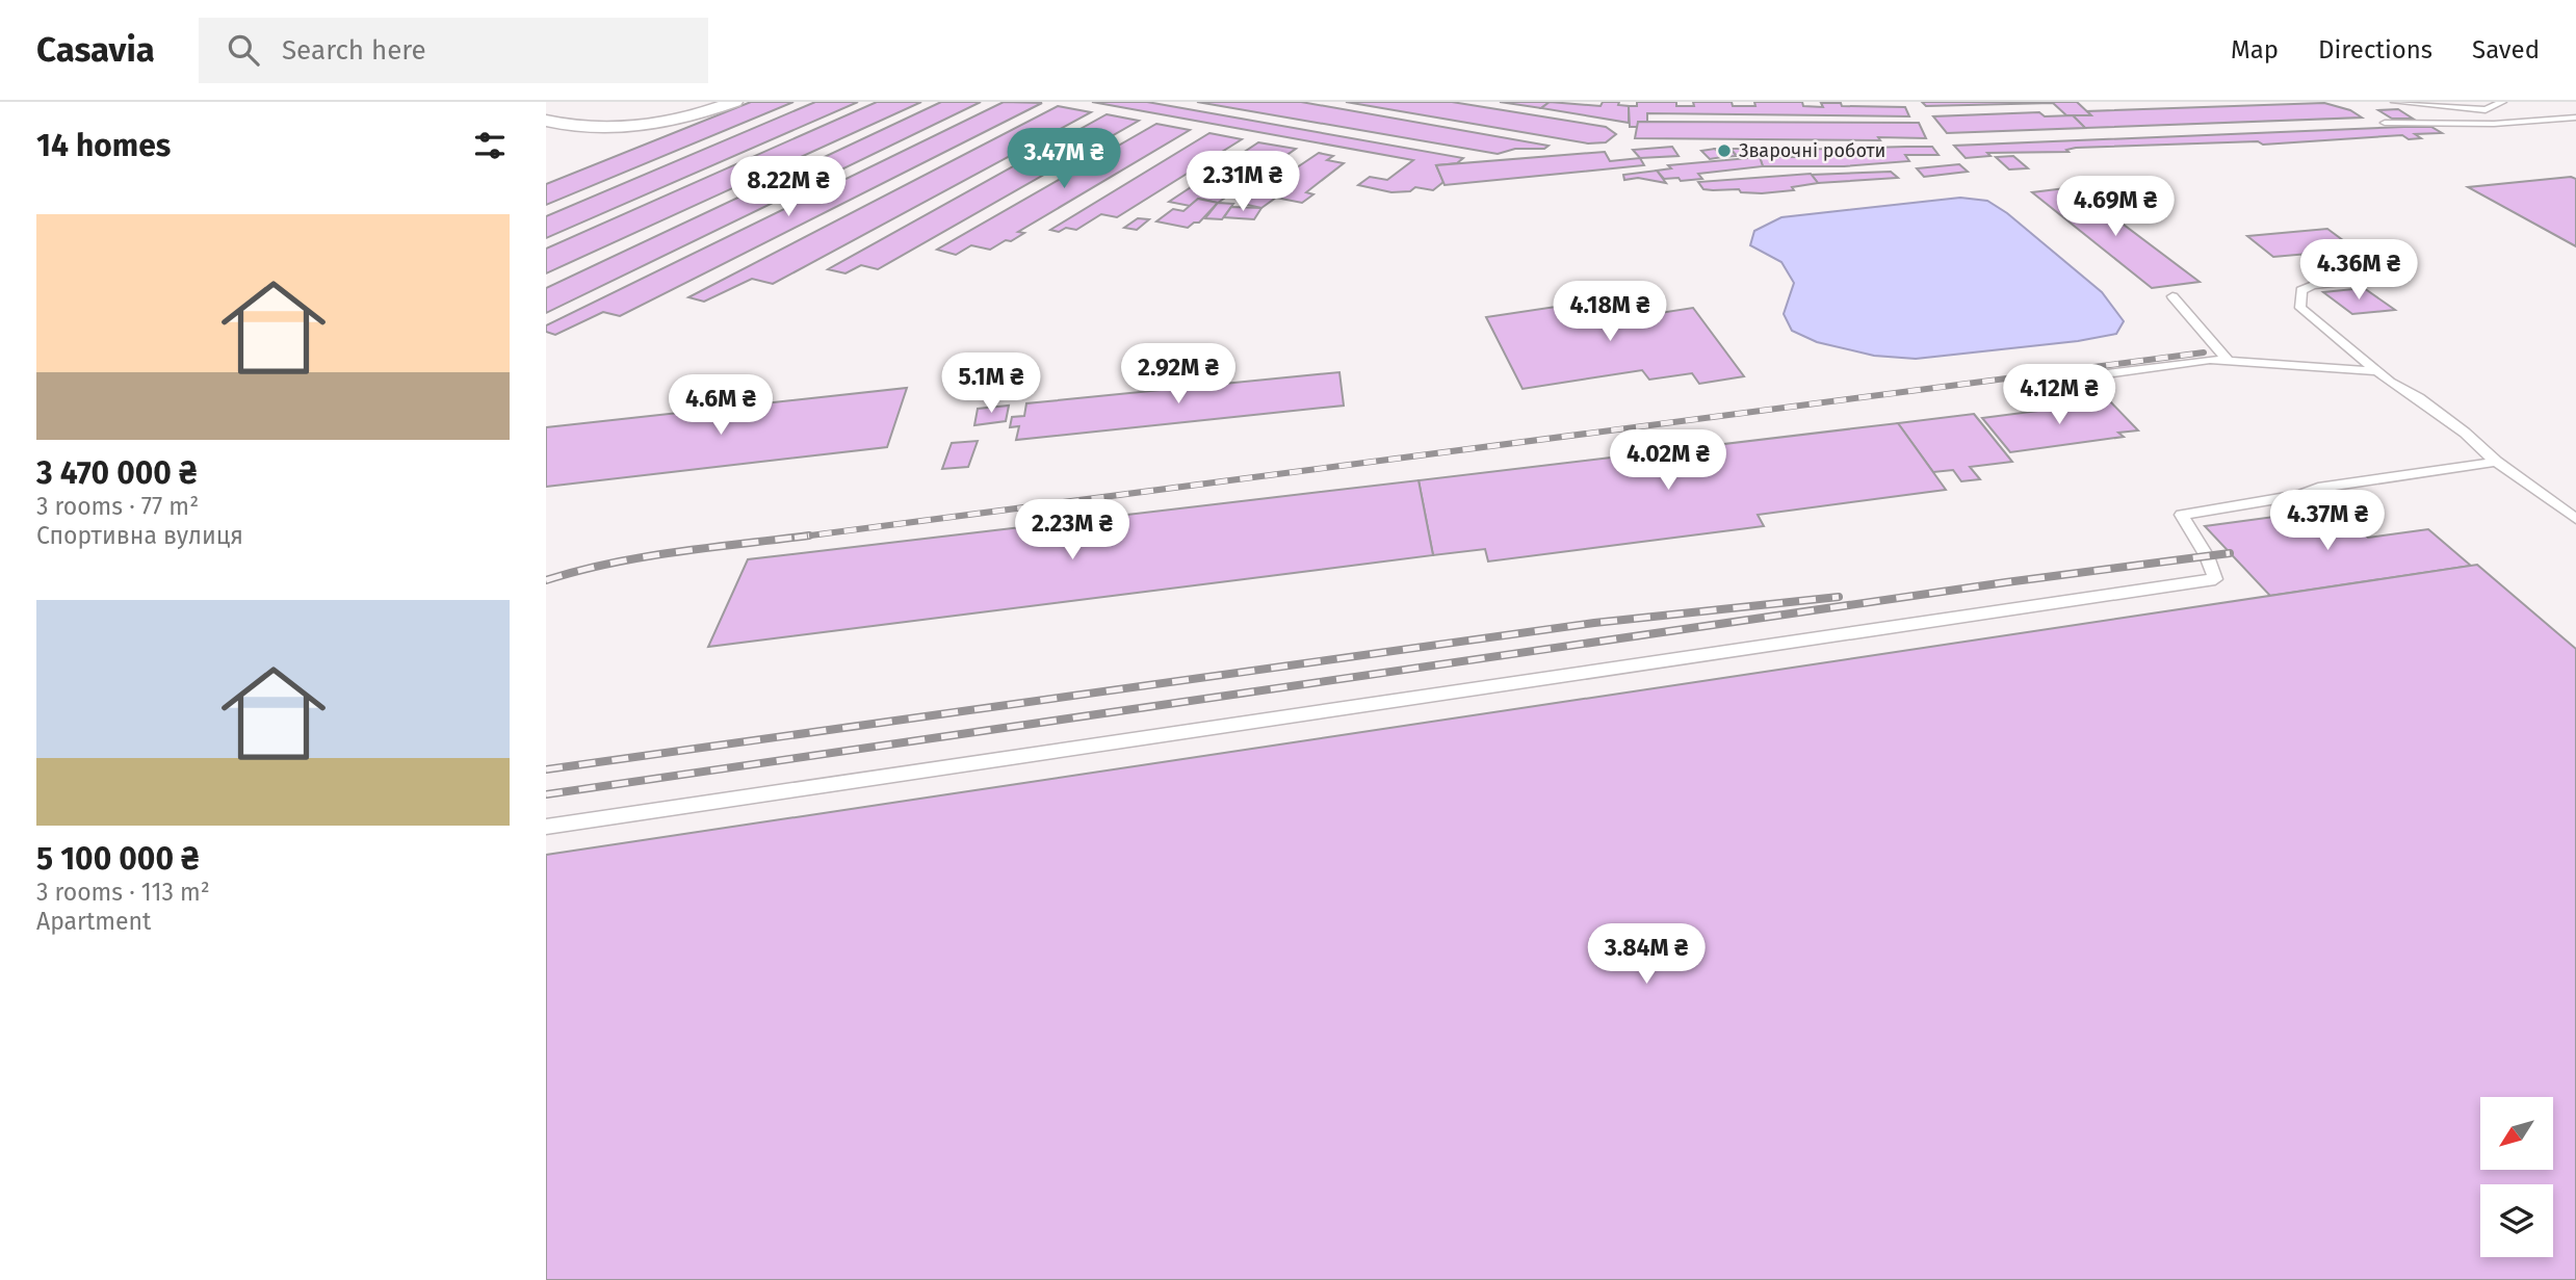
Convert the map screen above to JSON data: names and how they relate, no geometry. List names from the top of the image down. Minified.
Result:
{"places":["Зварочні роботи"],"north":"bottom left","page":{"header":"Casavia","search":"Search here","nav":["Map","Directions","Saved"],"heading":"14 homes","price":["3.47M ₴","2.31M ₴","8.22M ₴","4.69M ₴","4.36M ₴","4.18M ₴","2.92M ₴","5.1M ₴","4.12M ₴","4.6M ₴","4.02M ₴","4.37M ₴","2.23M ₴","3.84M ₴"],"list":[{"name":"3 470 000 ₴","note":"3 rooms · 77 m² · Спортивна вулиця"},{"name":"5 100 000 ₴","note":"3 rooms · 113 m² · Apartment"}]}}
